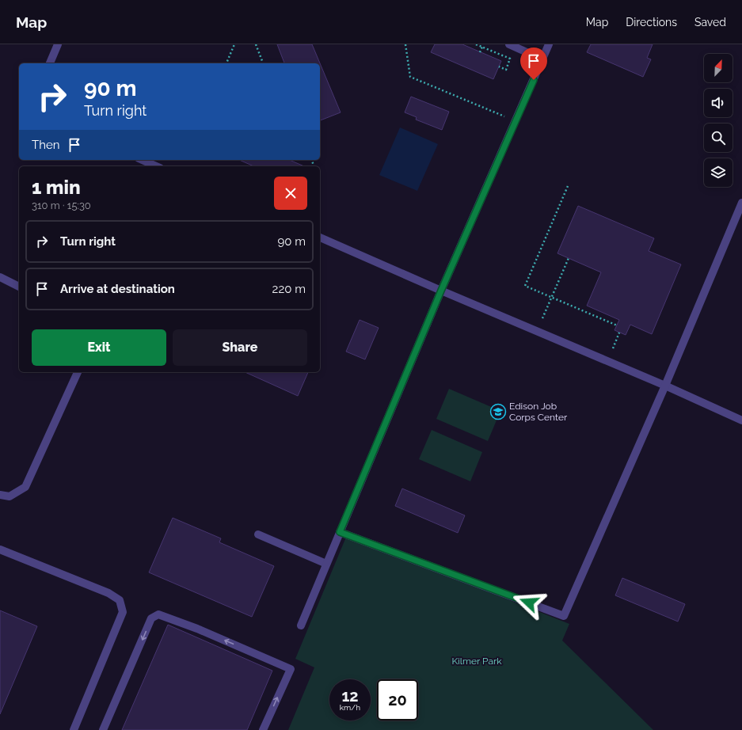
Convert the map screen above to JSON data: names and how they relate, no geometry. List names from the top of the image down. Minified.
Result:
{"parks":["Kilmer Park"],"places":{"school or university":["Edison Job Corps Center"]},"north":"top right","page":{"header":"Map","nav":["Map","Directions","Saved"],"turn":["90 m","Turn right"],"then":"Then","heading":["1 min","310 m · 15:30"],"list":[{"name":"Turn right","value":"90 m"},{"name":"Arrive at destination","value":"220 m"}],"buttons":["Exit","Share"],"speed":"12 km/h","limit":"20"}}
